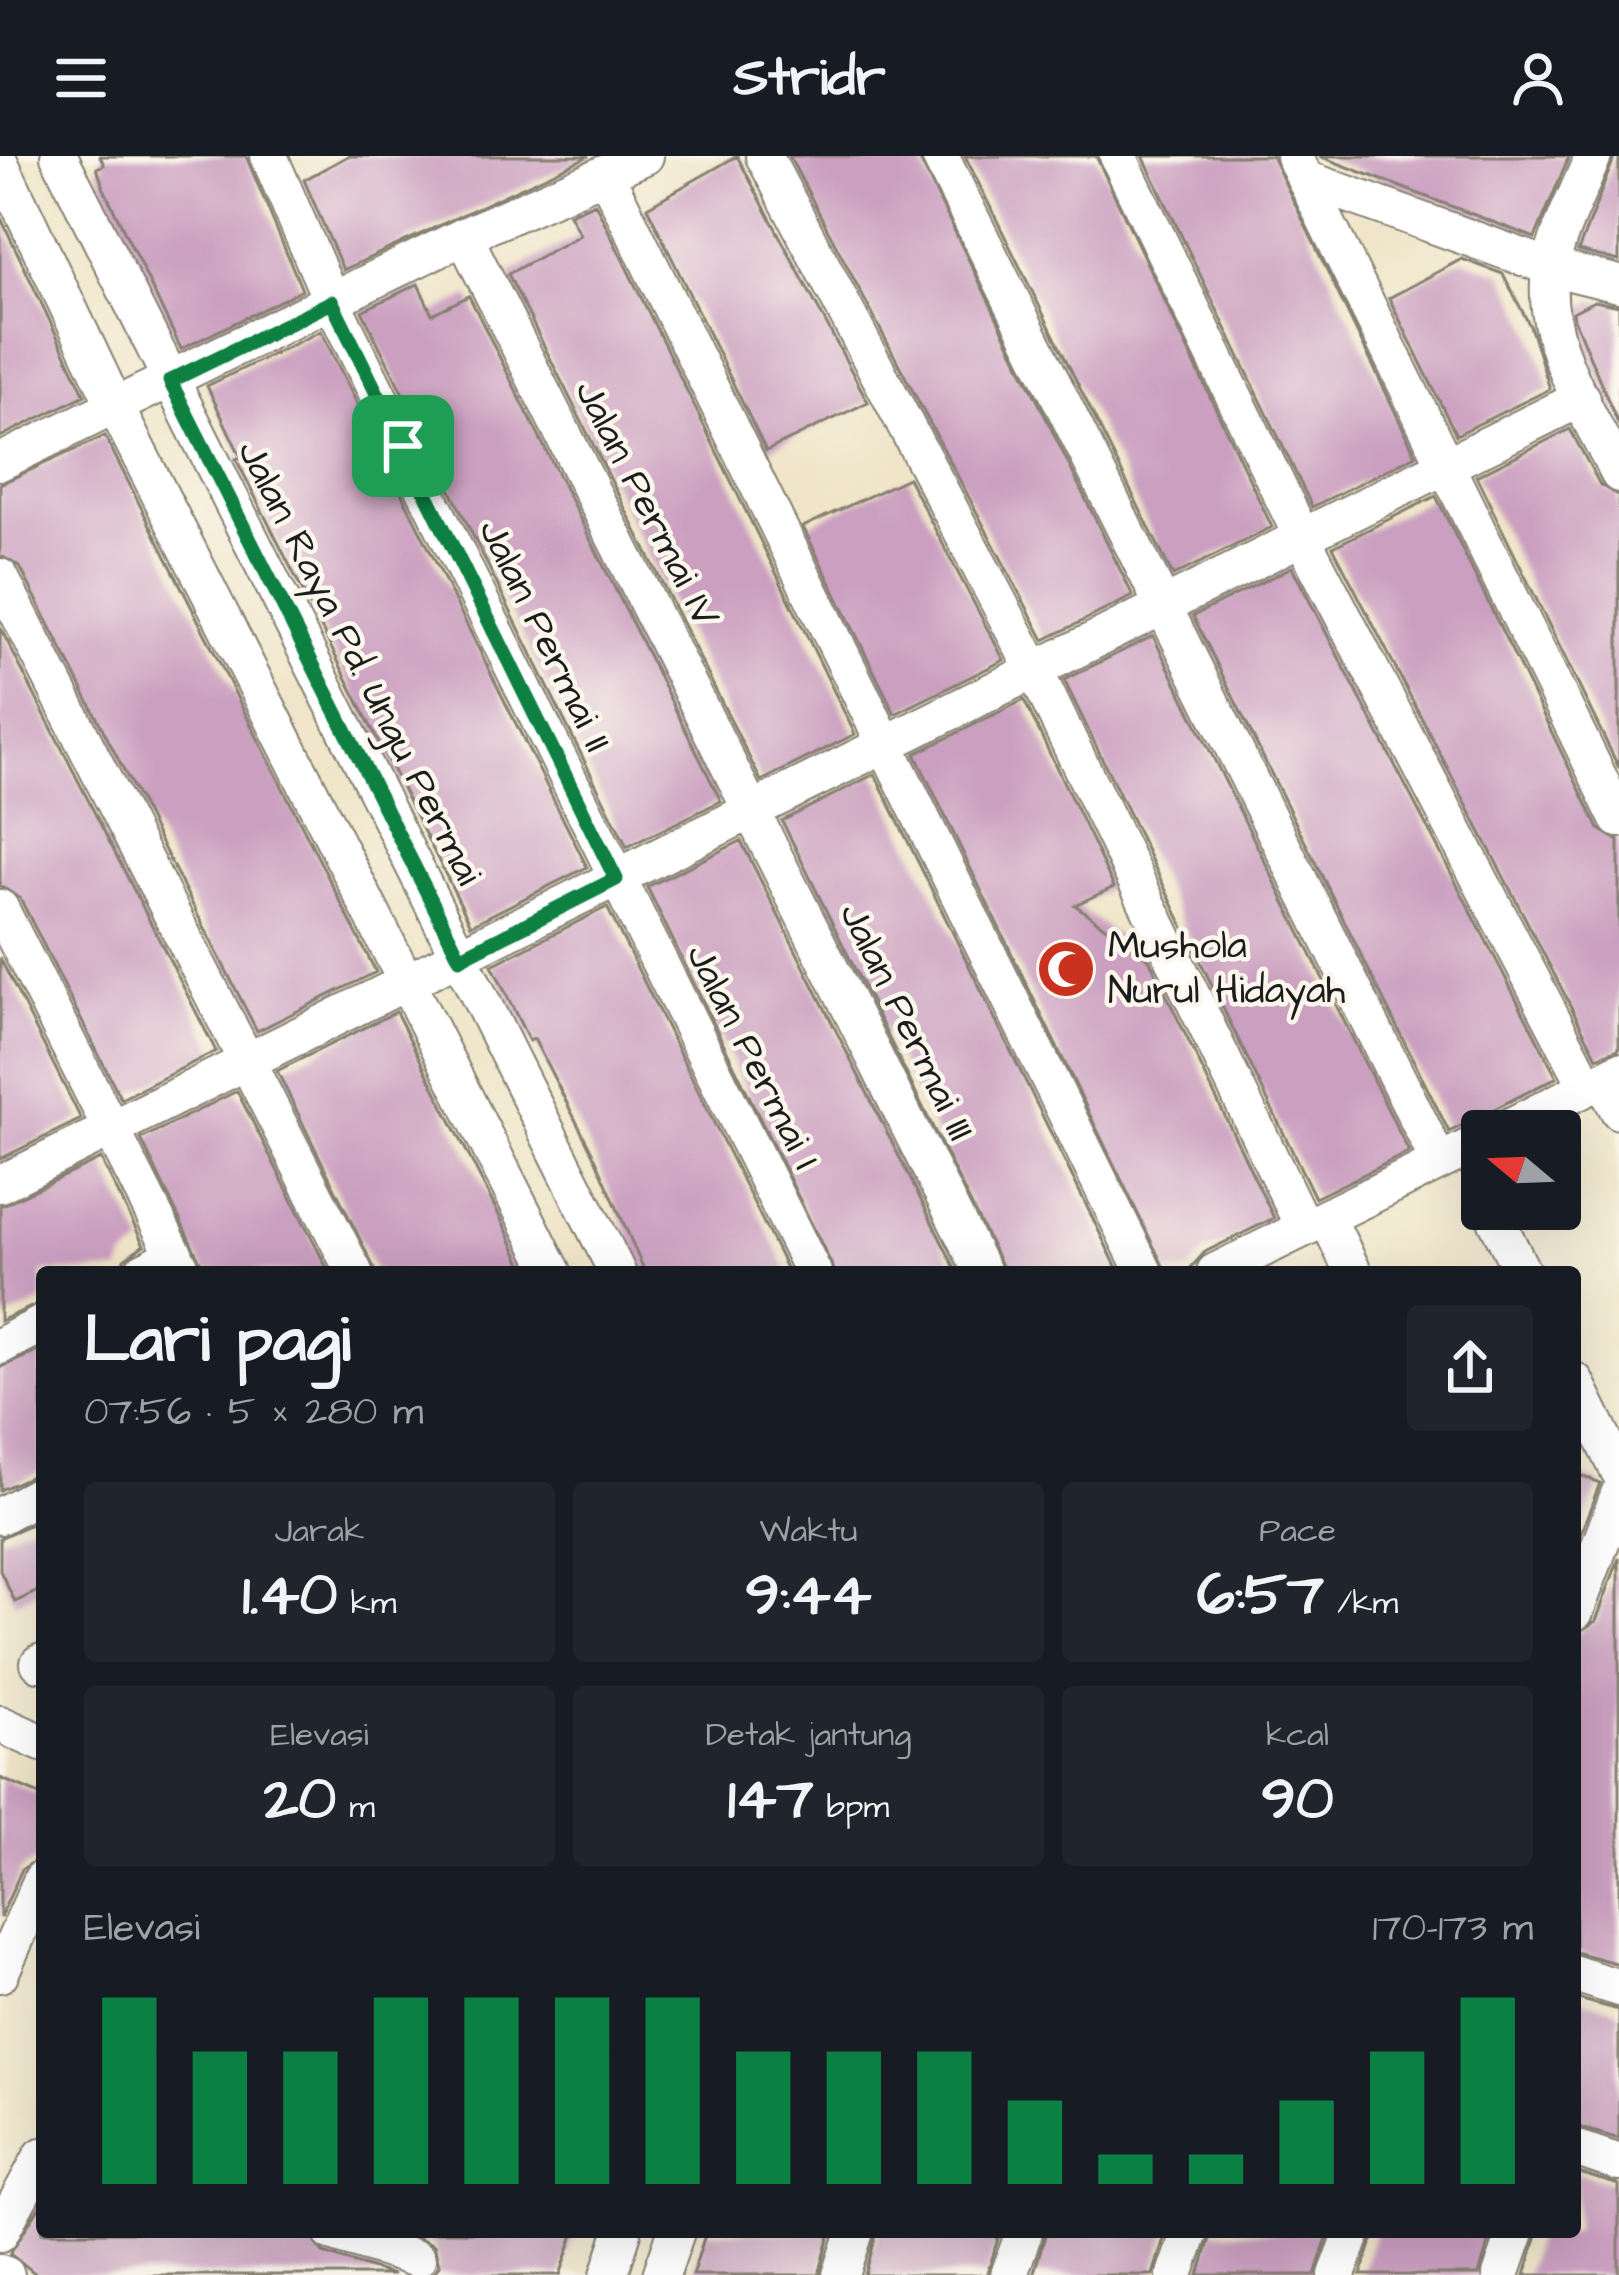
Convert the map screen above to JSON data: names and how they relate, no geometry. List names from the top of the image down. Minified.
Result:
{"streets":{"street":["Jalan Permai IV","Jalan Permai II","Jalan Raya Pd. Ungu Permai","Jalan Permai III","Jalan Permai I"]},"crossings":[["Jalan Permai IV","Jalan Permai III"],["Jalan Permai II","Jalan Permai I"]],"places":{"mosque":["Mushola Nurul Hidayah"]},"north":"left","page":{"header":"Stridr","heading":["Lari pagi","07:56 · 5 × 280 m"],"stats":[["Jarak","1.40 km"],["Waktu","9:44"],["Pace","6:57 /km"],["Elevasi","20 m"],["Detak jantung","147 bpm"],["kcal","90"]],"chart":["Elevasi","170–173 m"]}}
